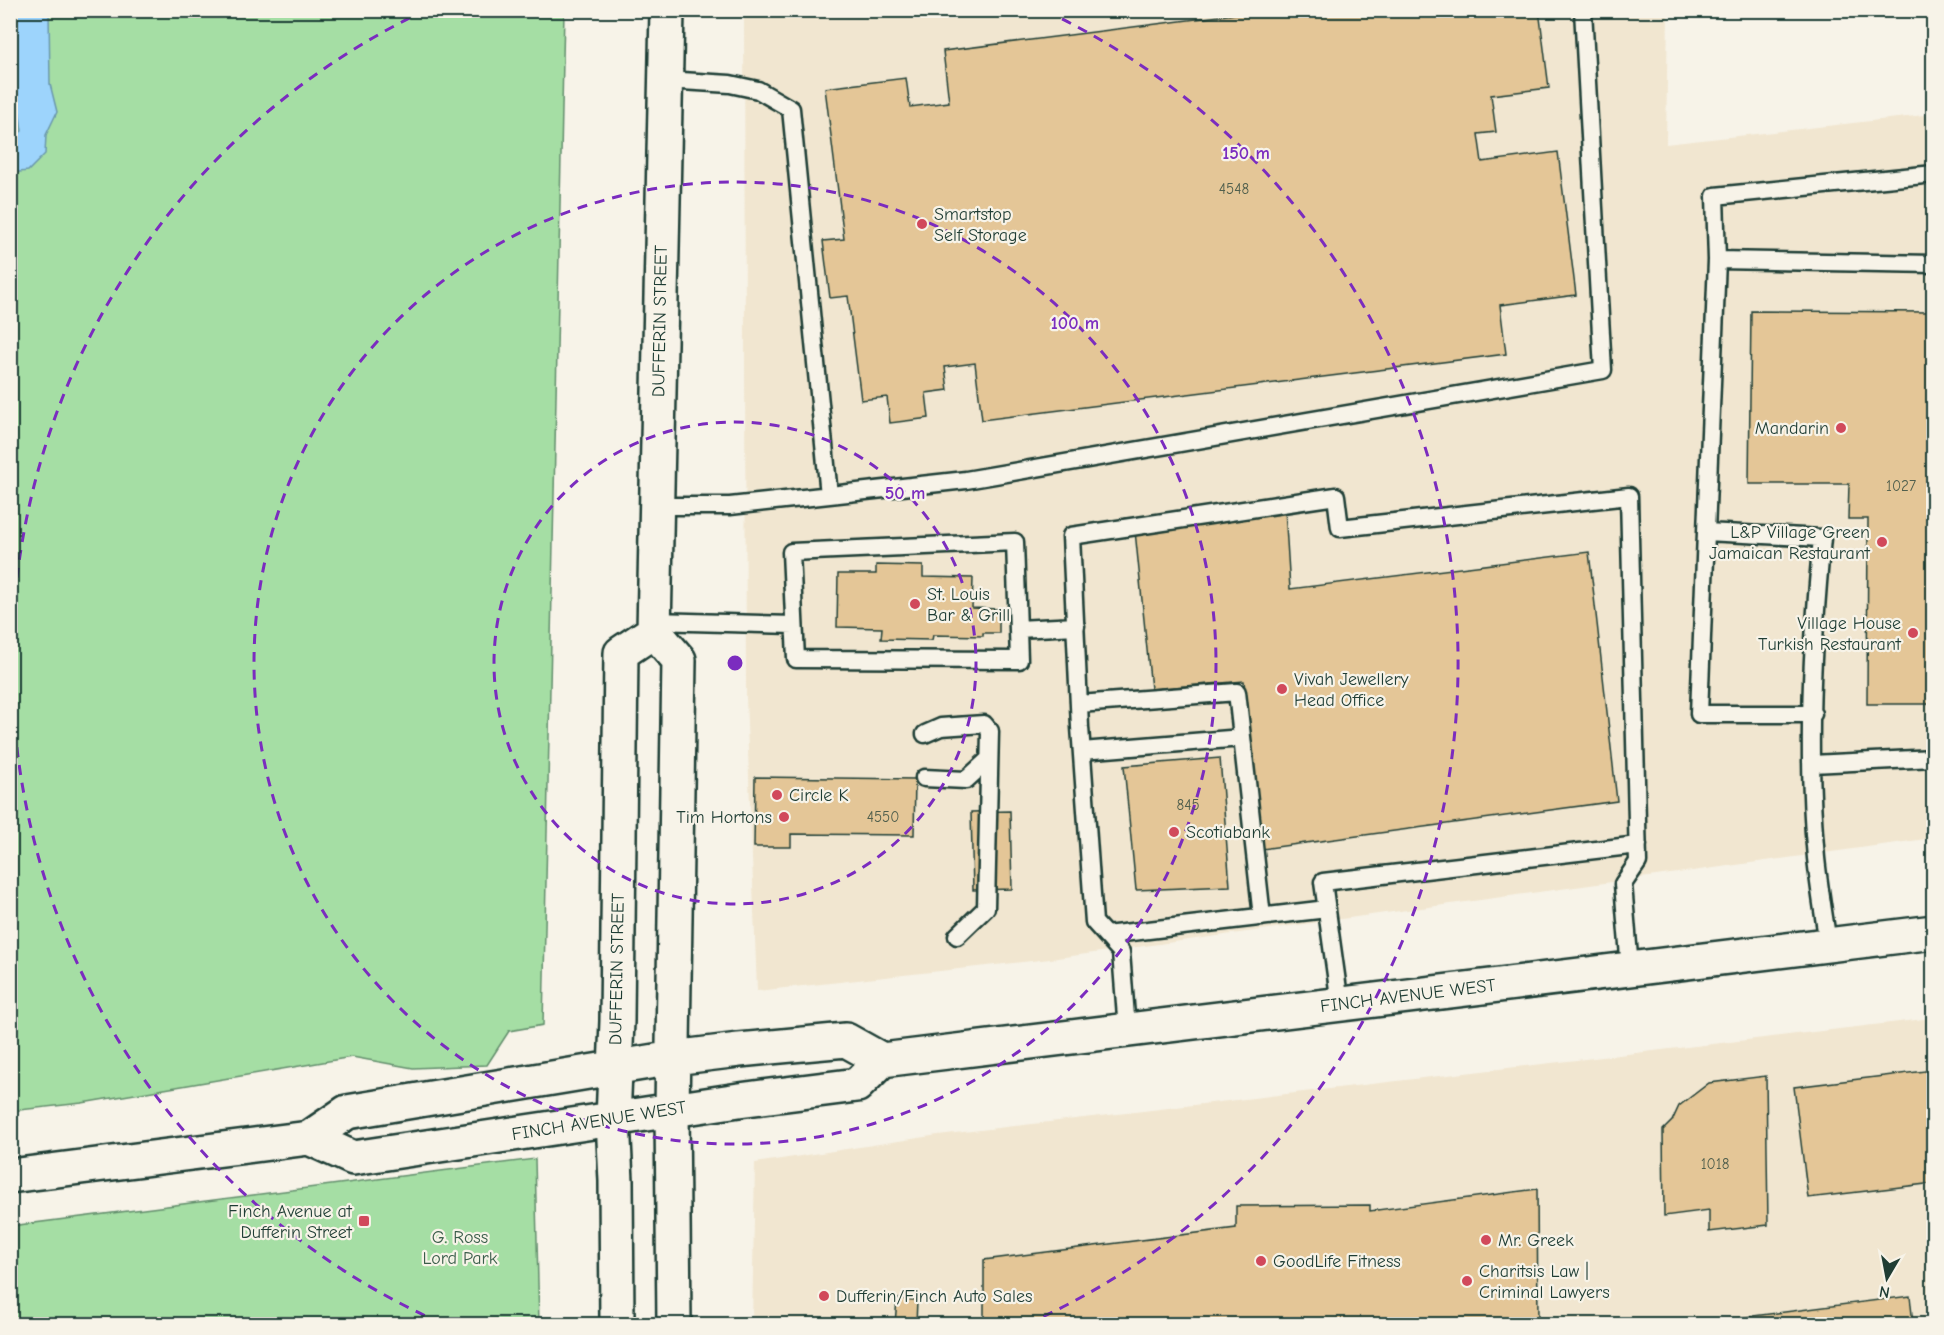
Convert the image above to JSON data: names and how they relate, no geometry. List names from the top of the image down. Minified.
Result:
{"streets":{"main road":["DUFFERIN STREET","FINCH AVENUE WEST"]},"crossings":[["DUFFERIN STREET","FINCH AVENUE WEST"]],"parks":["G. Ross Lord Park"],"places":{"other":["Smartstop Self Storage","Mandarin","L&P Village Green Jamaican Restaurant","St. Louis Bar & Grill","Village House Turkish Restaurant","Vivah Jewellery Head Office","Circle K","Tim Hortons","Scotiabank","Mr. Greek","GoodLife Fitness","Charitsis Law | Criminal Lawyers","Dufferin/Finch Auto Sales"],"transit":["Finch Avenue at Dufferin Street"]},"house_numbers":["4548","1027","845","4550","1018"],"north":"bottom","rings":["150 m","100 m","50 m"]}
